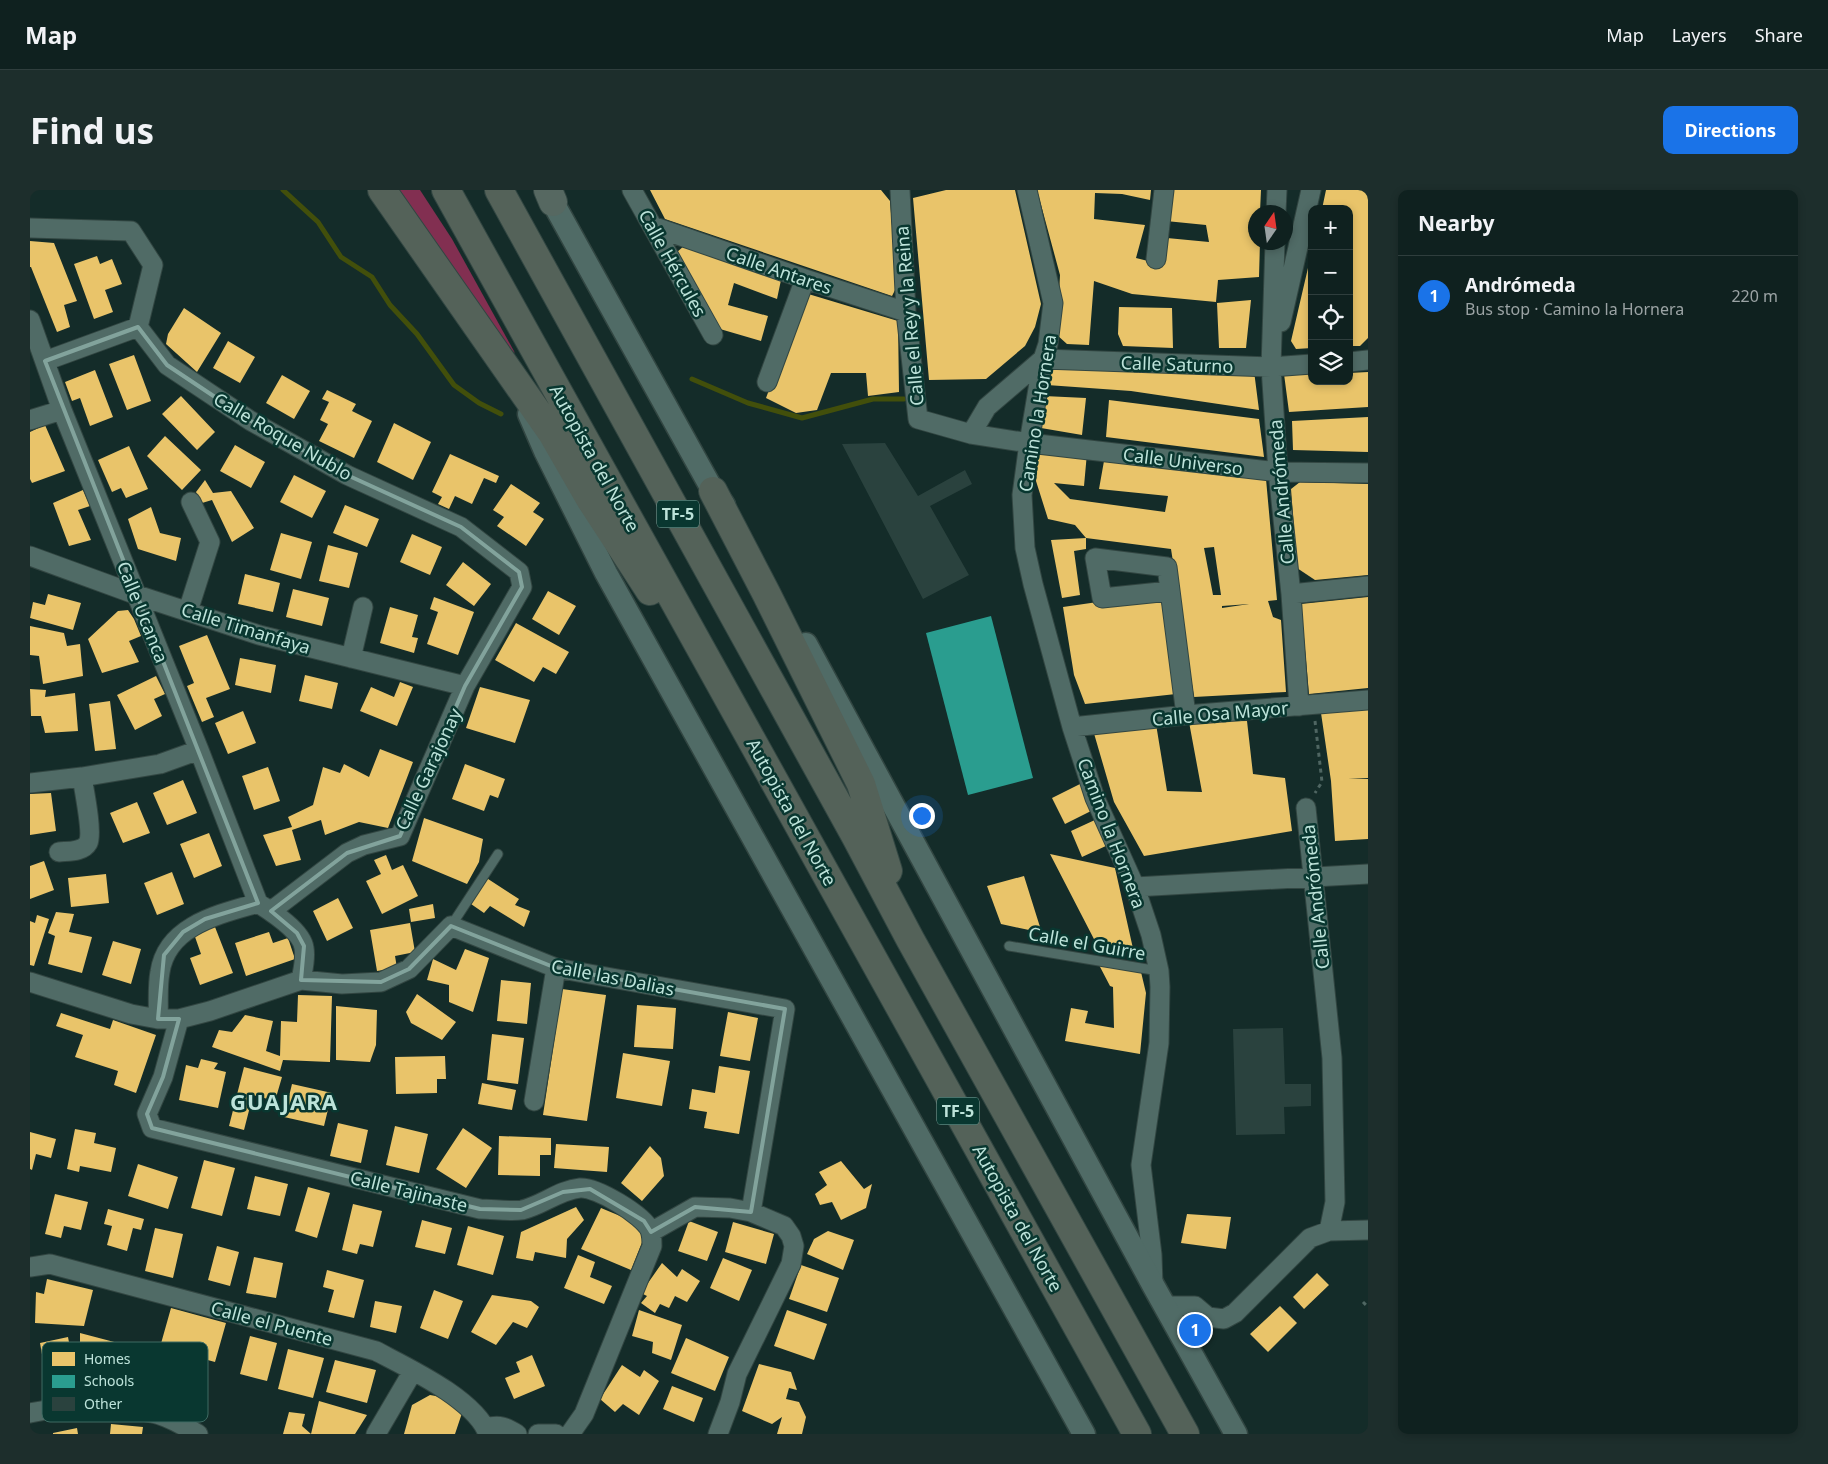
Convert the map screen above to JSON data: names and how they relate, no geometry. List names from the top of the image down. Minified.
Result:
{"streets":{"highway":["Autopista del Norte","TF-5"],"street":["Calle Hércules","Calle Antares","Calle el Rey y la Reina","Calle Saturno","Camino la Hornera","Calle Roque Nublo","Calle Universo","Calle Andrómeda","Calle Ucanca","Calle Timanfaya","Calle Osa Mayor","Calle Garajonay","Calle las Dalias","Calle Tajinaste","Calle el Puente"],"lane":["Calle el Guirre"]},"crossings":[["Calle Hércules","Calle Antares"],["Calle Antares","Calle el Rey y la Reina"],["Calle el Rey y la Reina","Camino la Hornera"],["Calle el Rey y la Reina","Calle Universo"],["Calle Saturno","Camino la Hornera"],["Calle Saturno","Calle Andrómeda"],["Camino la Hornera","Calle Universo"],["Camino la Hornera","Calle Osa Mayor"],["Camino la Hornera","Calle el Guirre"],["Calle Roque Nublo","Calle Garajonay"],["Calle Universo","Calle Andrómeda"],["Calle Andrómeda","Calle Osa Mayor"],["Calle Ucanca","Calle Timanfaya"],["Calle Ucanca","Calle Garajonay"],["Calle Timanfaya","Calle Garajonay"]],"districts":["GUAJARA"],"legend":["Homes","Schools","Other"],"north":"top","page":{"header":"Map","nav":["Map","Layers","Share"],"buttons":"Directions","title":"Find us","heading":"Nearby","map_buttons":["+","−"],"list":[{"mark":"1","name":"Andrómeda","note":"Bus stop · Camino la Hornera","value":"220 m"}],"pins":"1"}}
